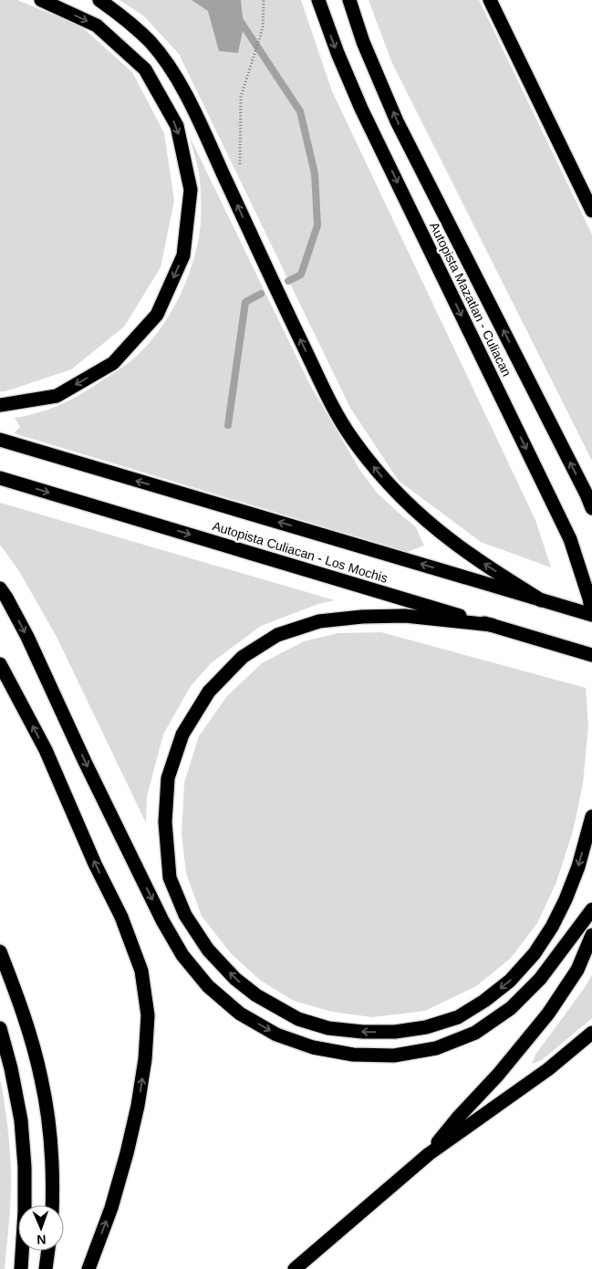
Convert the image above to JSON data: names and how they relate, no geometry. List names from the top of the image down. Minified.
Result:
{"streets":{"highway":["Autopista Mazatlan - Culiacan","Autopista Culiacan - Los Mochis"]},"crossings":[["Autopista Mazatlan - Culiacan","Autopista Culiacan - Los Mochis"]],"north":"bottom"}
